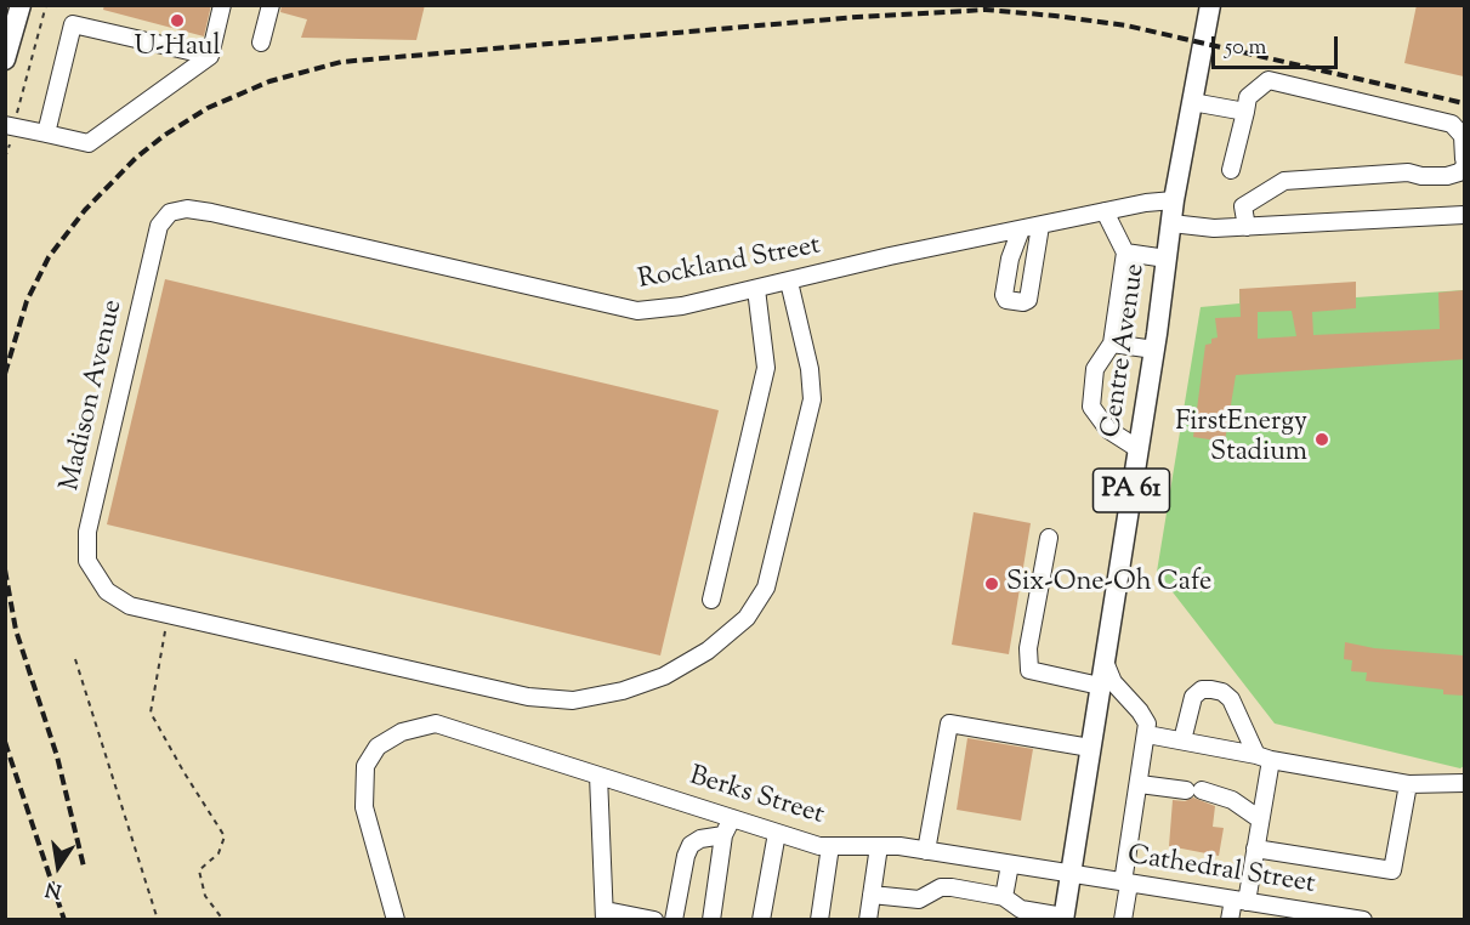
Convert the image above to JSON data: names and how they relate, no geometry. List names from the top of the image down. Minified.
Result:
{"streets":{"main road":["Centre Avenue","PA 61"],"street":["Rockland Street","Madison Avenue","Berks Street","Cathedral Street"]},"crossings":[["Rockland Street","Centre Avenue"],["Rockland Street","Madison Avenue"],["Centre Avenue","Berks Street"],["Centre Avenue","Cathedral Street"],["Berks Street","Cathedral Street"]],"places":["U-Haul","FirstEnergy Stadium","Six-One-Oh Cafe"],"scale_bar":"50 m","north":"bottom"}
